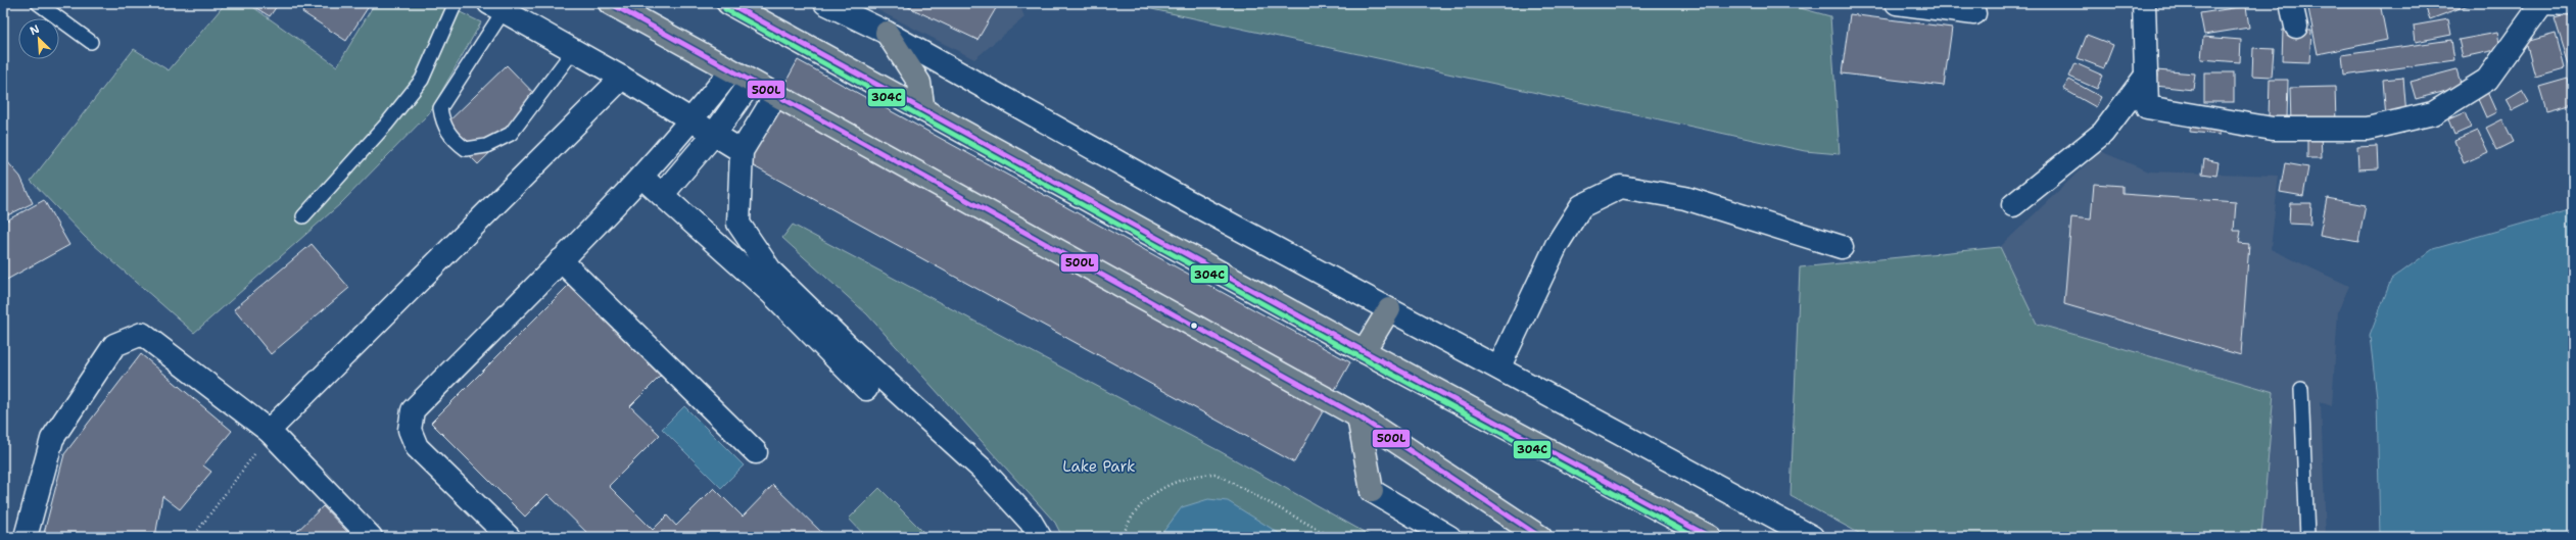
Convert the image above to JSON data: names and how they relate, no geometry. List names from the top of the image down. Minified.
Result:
{"parks":["Lake Park"],"lines":["transit line 500L","transit line 304C"],"north":"top left"}
